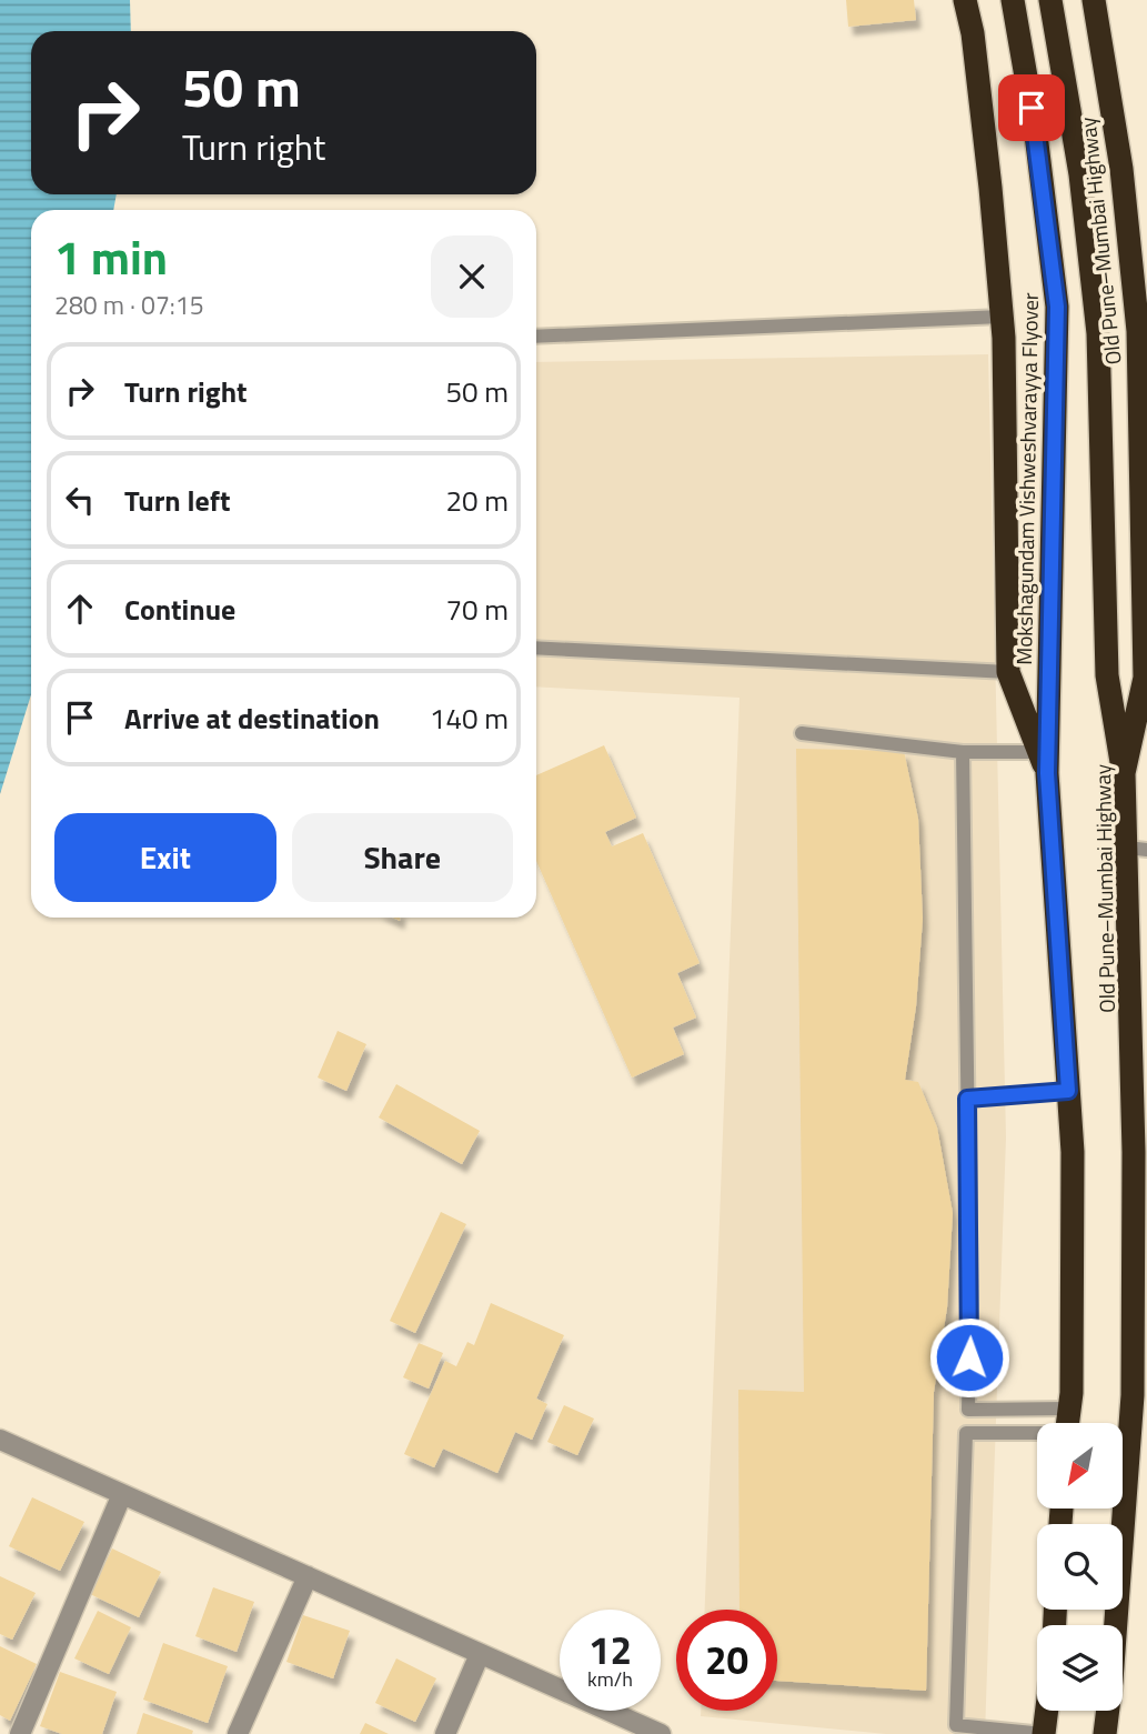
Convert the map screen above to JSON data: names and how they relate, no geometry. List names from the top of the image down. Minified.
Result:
{"streets":{"highway":["Old Pune–Mumbai Highway","Mokshagundam Vishweshvarayya Flyover"]},"crossings":[["Old Pune–Mumbai Highway","Mokshagundam Vishweshvarayya Flyover"]],"north":"bottom left","page":{"turn":["50 m","Turn right"],"heading":["1 min","280 m · 07:15"],"list":[{"name":"Turn right","value":"50 m"},{"name":"Turn left","value":"20 m"},{"name":"Continue","value":"70 m"},{"name":"Arrive at destination","value":"140 m"}],"buttons":["Exit","Share"],"speed":"12 km/h","limit":"20"}}
